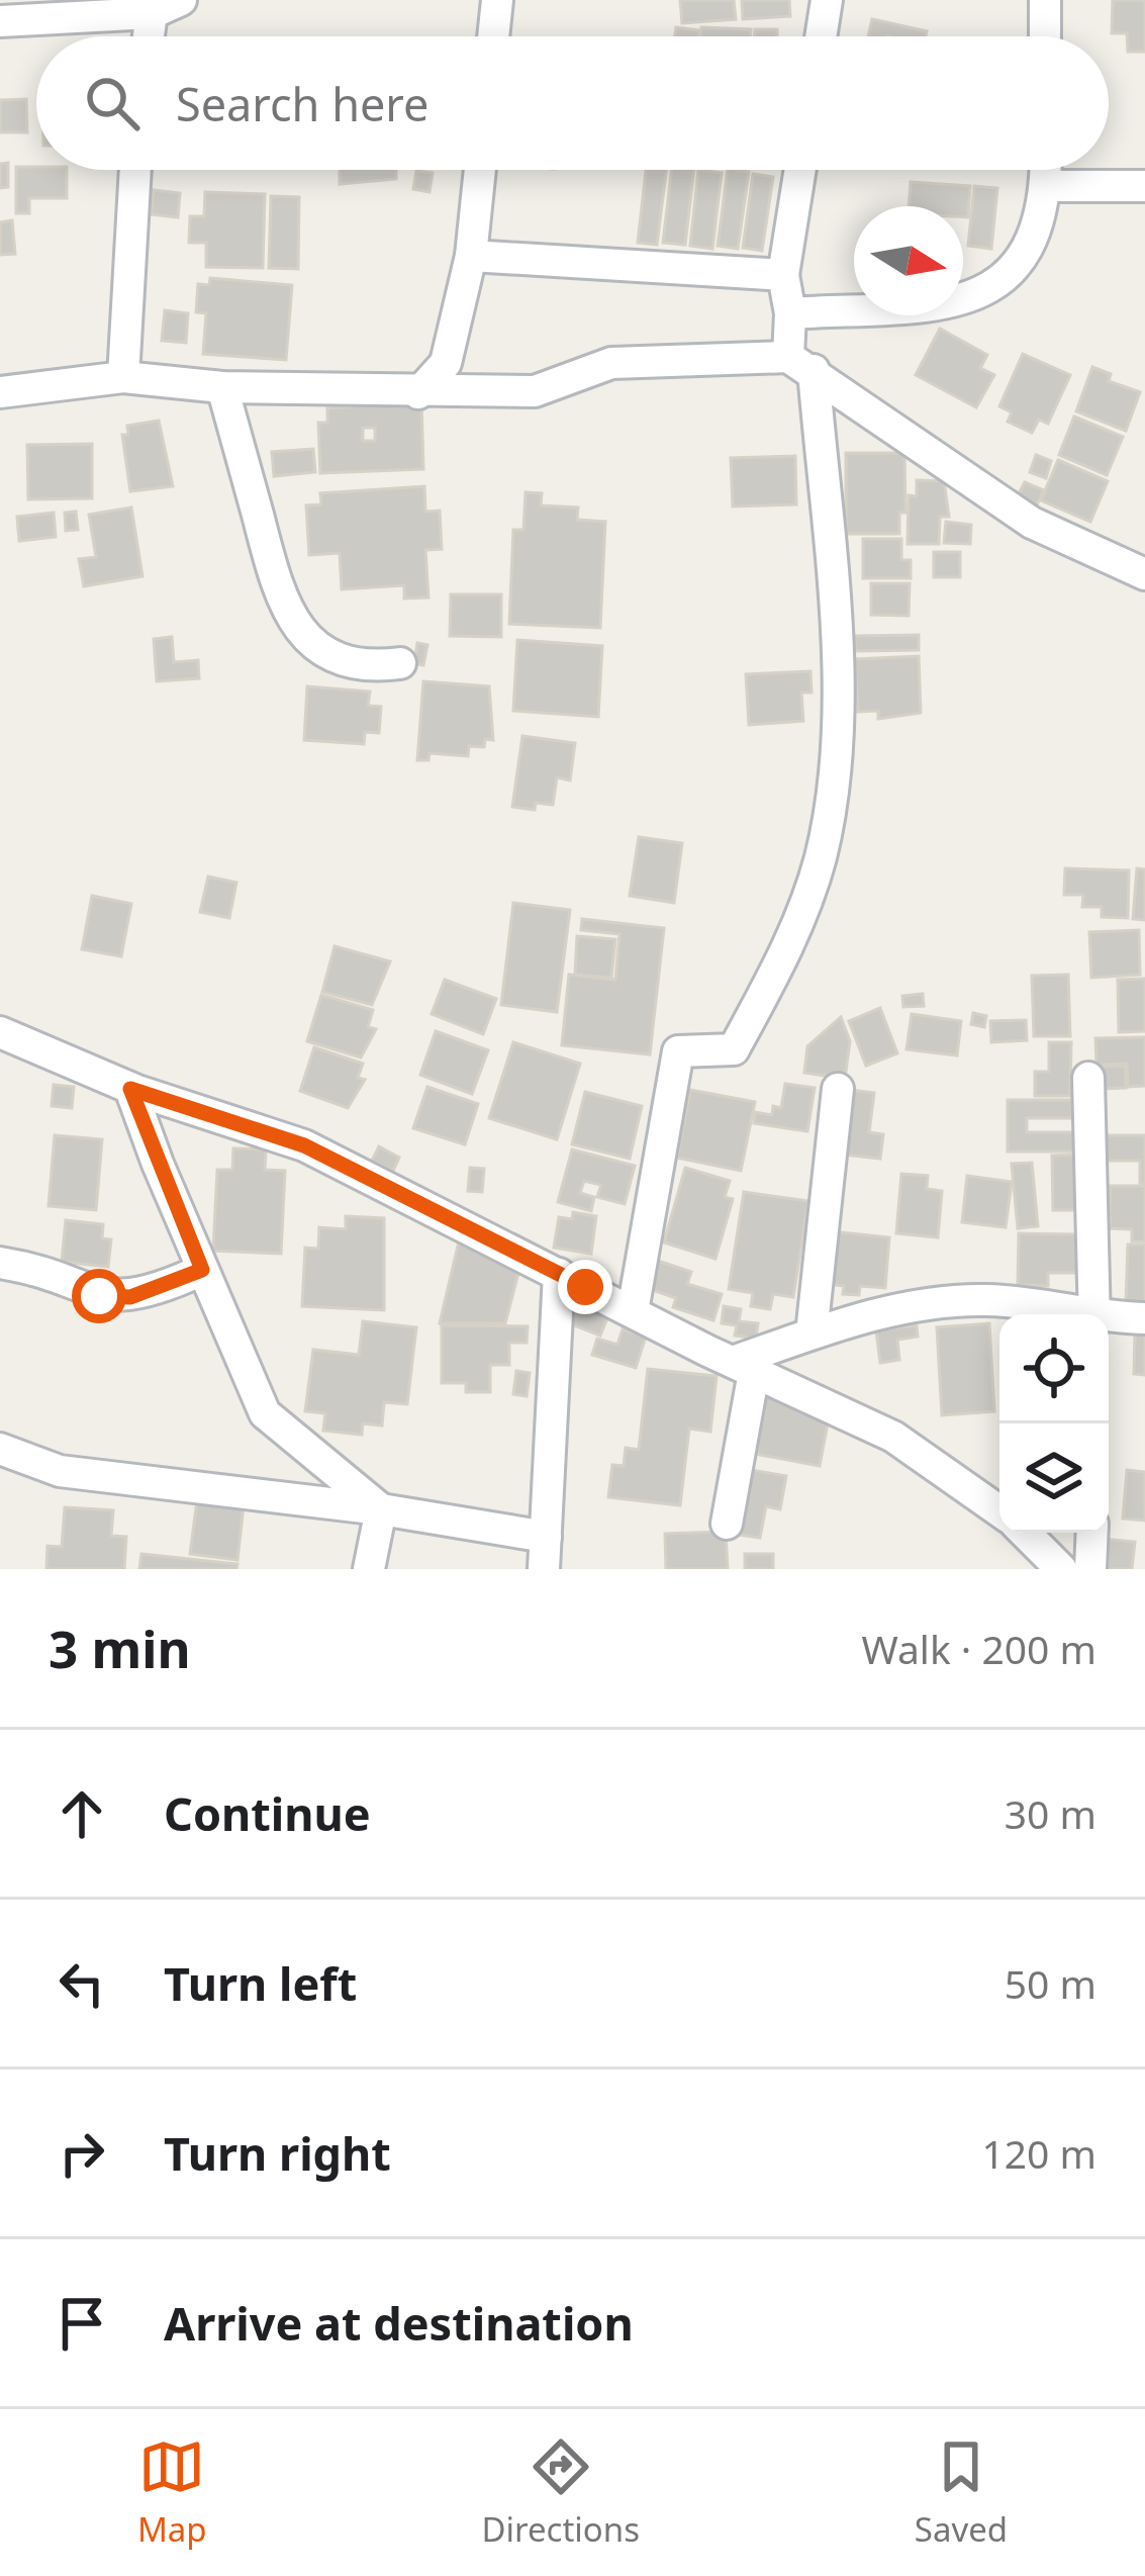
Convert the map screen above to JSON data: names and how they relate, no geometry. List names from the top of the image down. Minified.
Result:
{"north":"right","page":{"search":"Search here","heading":["3 min","Walk · 200 m"],"list":[["Continue","30 m"],["Turn left","50 m"],["Turn right","120 m"],"Arrive at destination"],"nav":["Map","Directions","Saved"]}}
